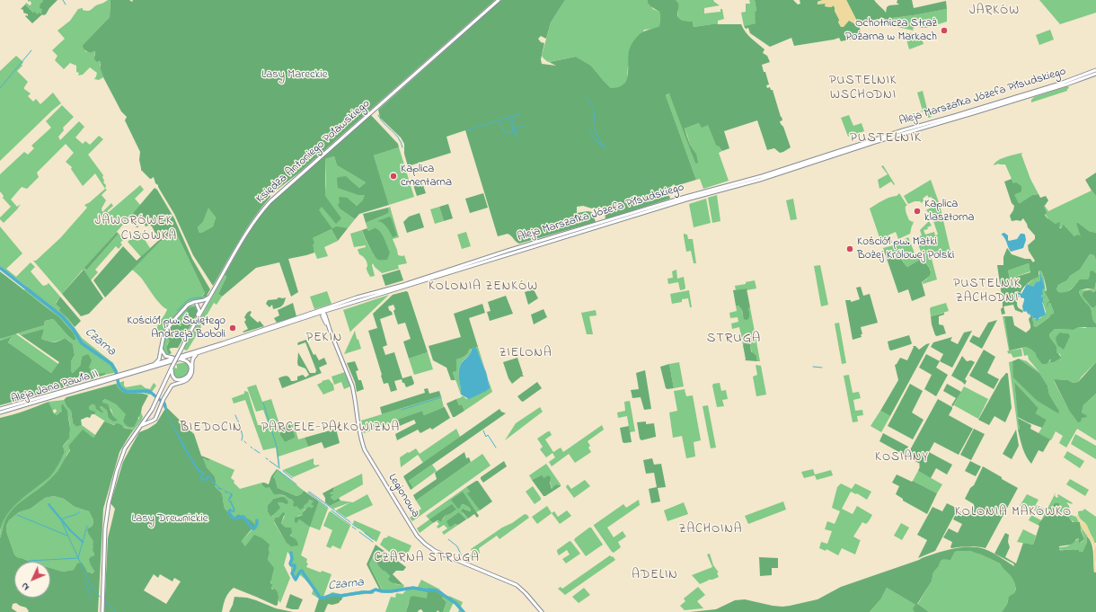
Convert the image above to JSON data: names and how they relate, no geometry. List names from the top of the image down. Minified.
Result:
{"streets":{"main road":["Aleja Marszałka Józefa Piłsudskiego","Księdza Antoniego Poławskiego","Aleja Jana Pawła II","Legionowa"]},"crossings":[["Aleja Marszałka Józefa Piłsudskiego","Aleja Jana Pawła II"],["Aleja Marszałka Józefa Piłsudskiego","Legionowa"]],"districts":["JARKÓW","PUSTELNIK WSCHODNI","PUSTELNIK","JAWORÓWEK","CISÓWKA","PUSTELNIK ZACHODNI","KOLONIA ZENKÓW","PEKIN","STRUGA","ZIELONA","BIEDOCIN","PARCELE-PAŁKOWIZNA","KOSIANY","KOLONIA MAKÓWKO","ZACHOINA","CZARNA STRUGA","ADELIN"],"water":["Czarna"],"parks":["Lasy Mareckie","Lasy Drewnickie"],"places":["Ochotnicza Straż Pożarna w Markach","Kaplica cmentarna","Kaplica klasztorna","Kościół pw. Matki Bożej Królowej Polski","Kościół pw. Świętego Andrzeja Boboli"],"north":"bottom left"}
